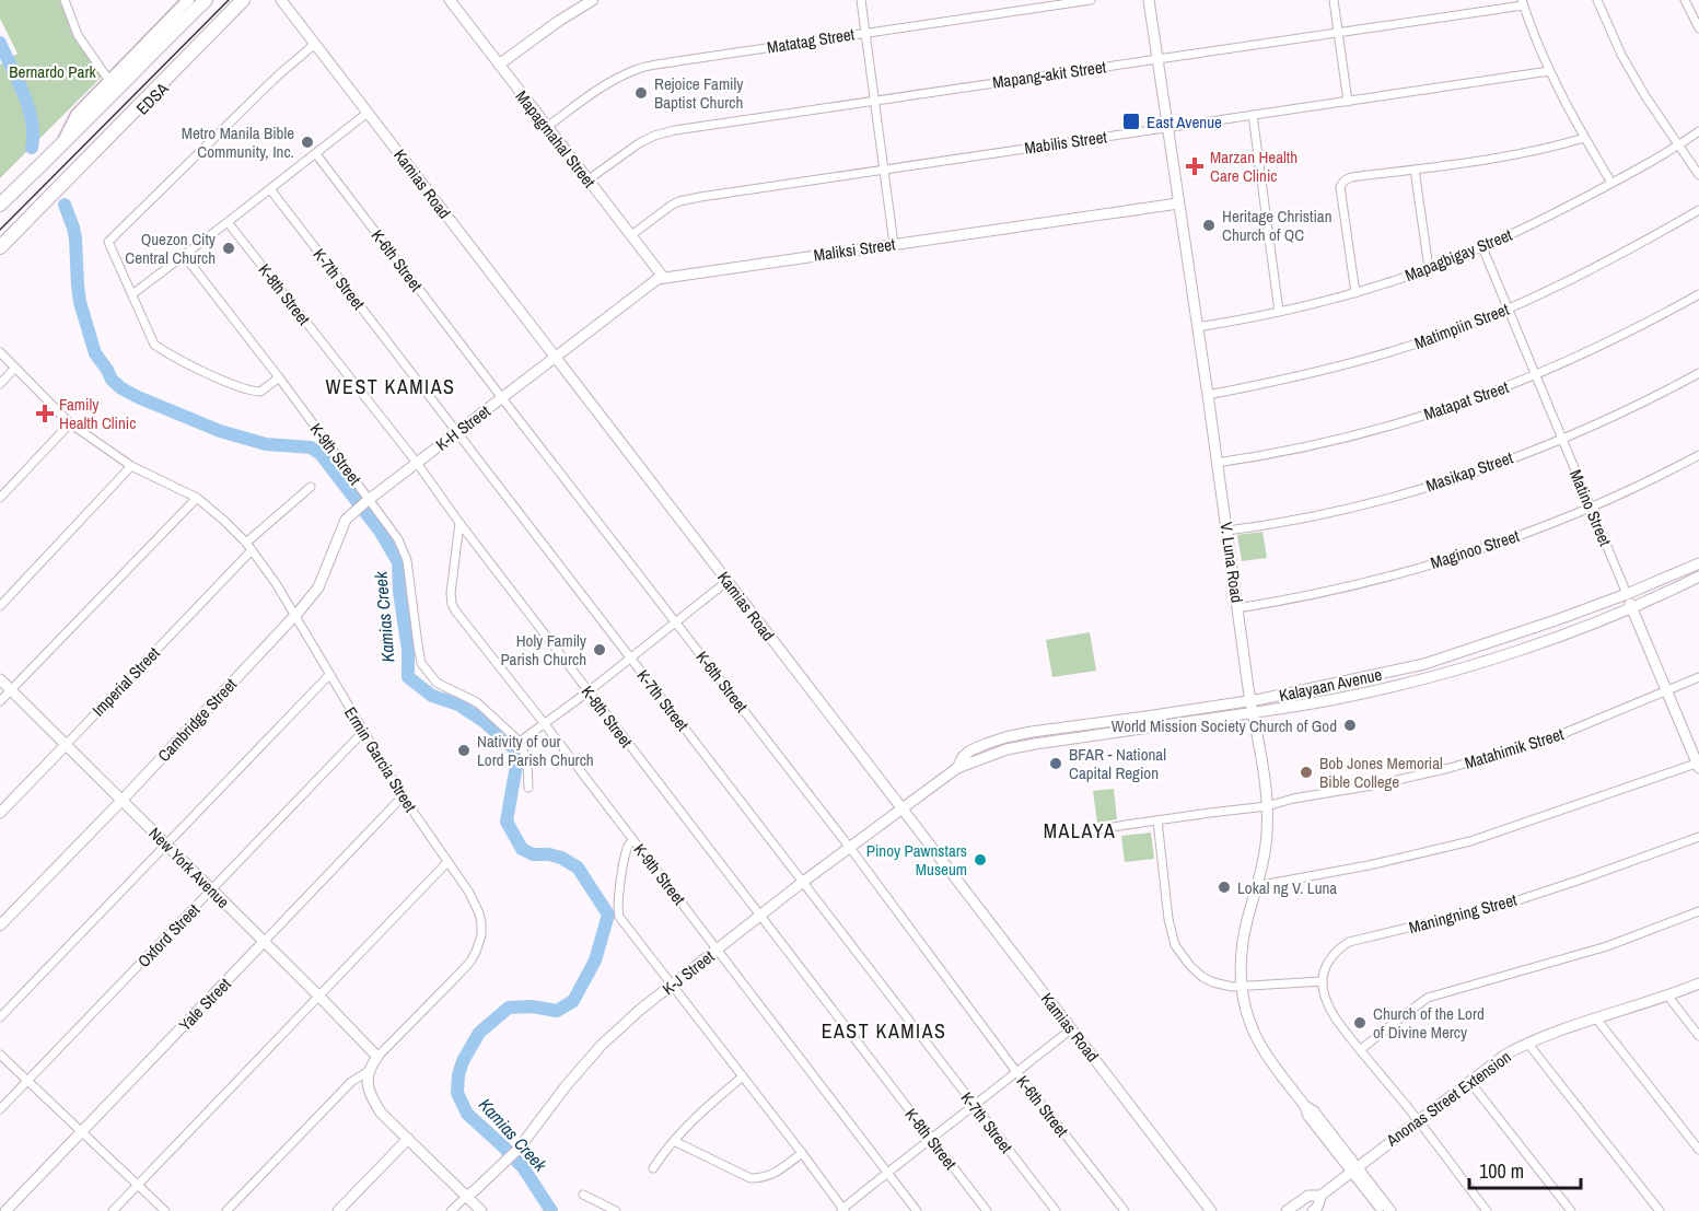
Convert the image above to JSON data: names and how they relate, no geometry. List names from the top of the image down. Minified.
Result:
{"streets":{"highway":["EDSA"],"street":["Matatag Street","Mapang-akit Street","Mapagmahal Street","Mabilis Street","Kamias Road","Maliksi Street","Mapagbigay Street","K-6th Street","K-7th Street","K-8th Street","Matimpiin Street","Matapat Street","K-H Street","K-9th Street","Masikap Street","Matino Street","Maginoo Street","V. Luna Road","Imperial Street","Kalayaan Avenue","Cambridge Street","Matahimik Street","Ermin Garcia Street","New York Avenue","Maningning Street","Oxford Street","K-J Street","Yale Street","Anonas Street Extension"]},"crossings":[["Matatag Street","Mapagmahal Street"],["Mapang-akit Street","Mapagmahal Street"],["Mapang-akit Street","V. Luna Road"],["Mapagmahal Street","Mabilis Street"],["Mapagmahal Street","Maliksi Street"],["Mabilis Street","V. Luna Road"],["Kamias Road","Maliksi Street"],["Kamias Road","K-H Street"],["Kamias Road","Kalayaan Avenue"],["Kamias Road","K-J Street"],["Maliksi Street","K-H Street"],["Maliksi Street","V. Luna Road"],["Mapagbigay Street","Matino Street"],["Mapagbigay Street","V. Luna Road"],["K-6th Street","K-H Street"],["K-6th Street","K-J Street"],["K-7th Street","K-H Street"],["K-7th Street","K-J Street"],["K-8th Street","K-H Street"],["K-8th Street","K-9th Street"],["K-8th Street","K-J Street"],["Matimpiin Street","Matino Street"],["Matimpiin Street","V. Luna Road"],["Matapat Street","Matino Street"],["Matapat Street","V. Luna Road"],["K-H Street","K-9th Street"],["K-H Street","Cambridge Street"],["K-9th Street","Cambridge Street"],["K-9th Street","K-J Street"],["Masikap Street","Matino Street"],["Masikap Street","V. Luna Road"],["Matino Street","Maginoo Street"],["Matino Street","Kalayaan Avenue"],["Matino Street","Matahimik Street"],["Maginoo Street","V. Luna Road"],["V. Luna Road","Kalayaan Avenue"],["V. Luna Road","Matahimik Street"],["V. Luna Road","Anonas Street Extension"],["Imperial Street","Ermin Garcia Street"],["Imperial Street","New York Avenue"],["Kalayaan Avenue","K-J Street"],["Cambridge Street","Ermin Garcia Street"],["Cambridge Street","New York Avenue"],["Ermin Garcia Street","New York Avenue"],["Ermin Garcia Street","Oxford Street"],["Ermin Garcia Street","Yale Street"],["New York Avenue","Oxford Street"],["New York Avenue","Yale Street"]],"districts":["WEST KAMIAS","MALAYA","EAST KAMIAS"],"water":["Kamias Creek"],"parks":["Bernardo Park"],"places":{"other":["Rejoice Family Baptist Church","Metro Manila Bible Community, Inc.","Heritage Christian Church of QC","Quezon City Central Church","Holy Family Parish Church","World Mission Society Church of God","Nativity of our Lord Parish Church","BFAR - National Capital Region","Bob Jones Memorial Bible College","Pinoy Pawnstars Museum","Lokal ng V. Luna","Church of the Lord of Divine Mercy"],"transit":["East Avenue"],"health":["Marzan Health Care Clinic","Family Health Clinic"]},"scale_bar":"100 m"}
